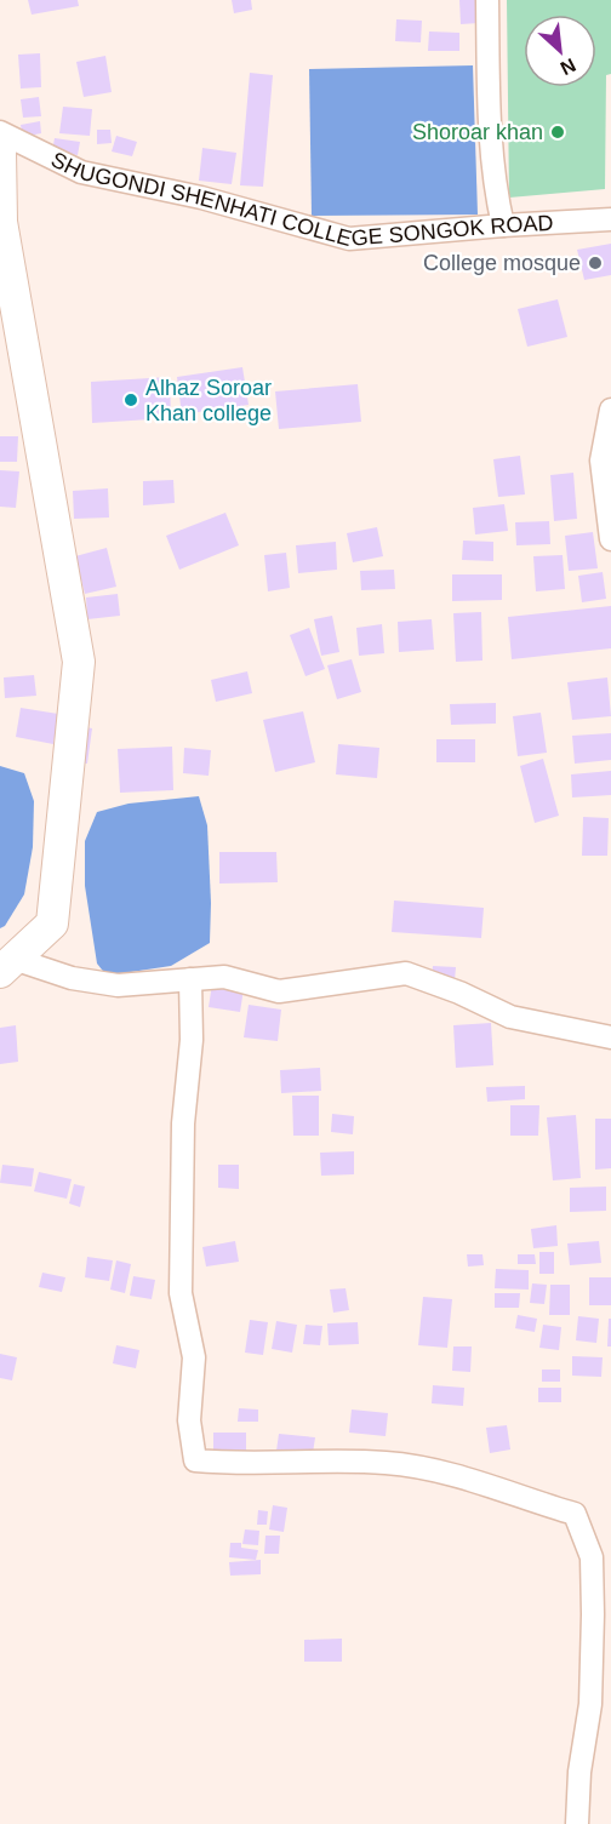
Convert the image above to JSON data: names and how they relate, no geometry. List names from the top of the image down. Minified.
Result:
{"streets":{"street":["SHUGONDI SHENHATI COLLEGE SONGOK ROAD"]},"places":["Shoroar khan","College mosque","Alhaz Soroar Khan college"],"north":"bottom right"}
